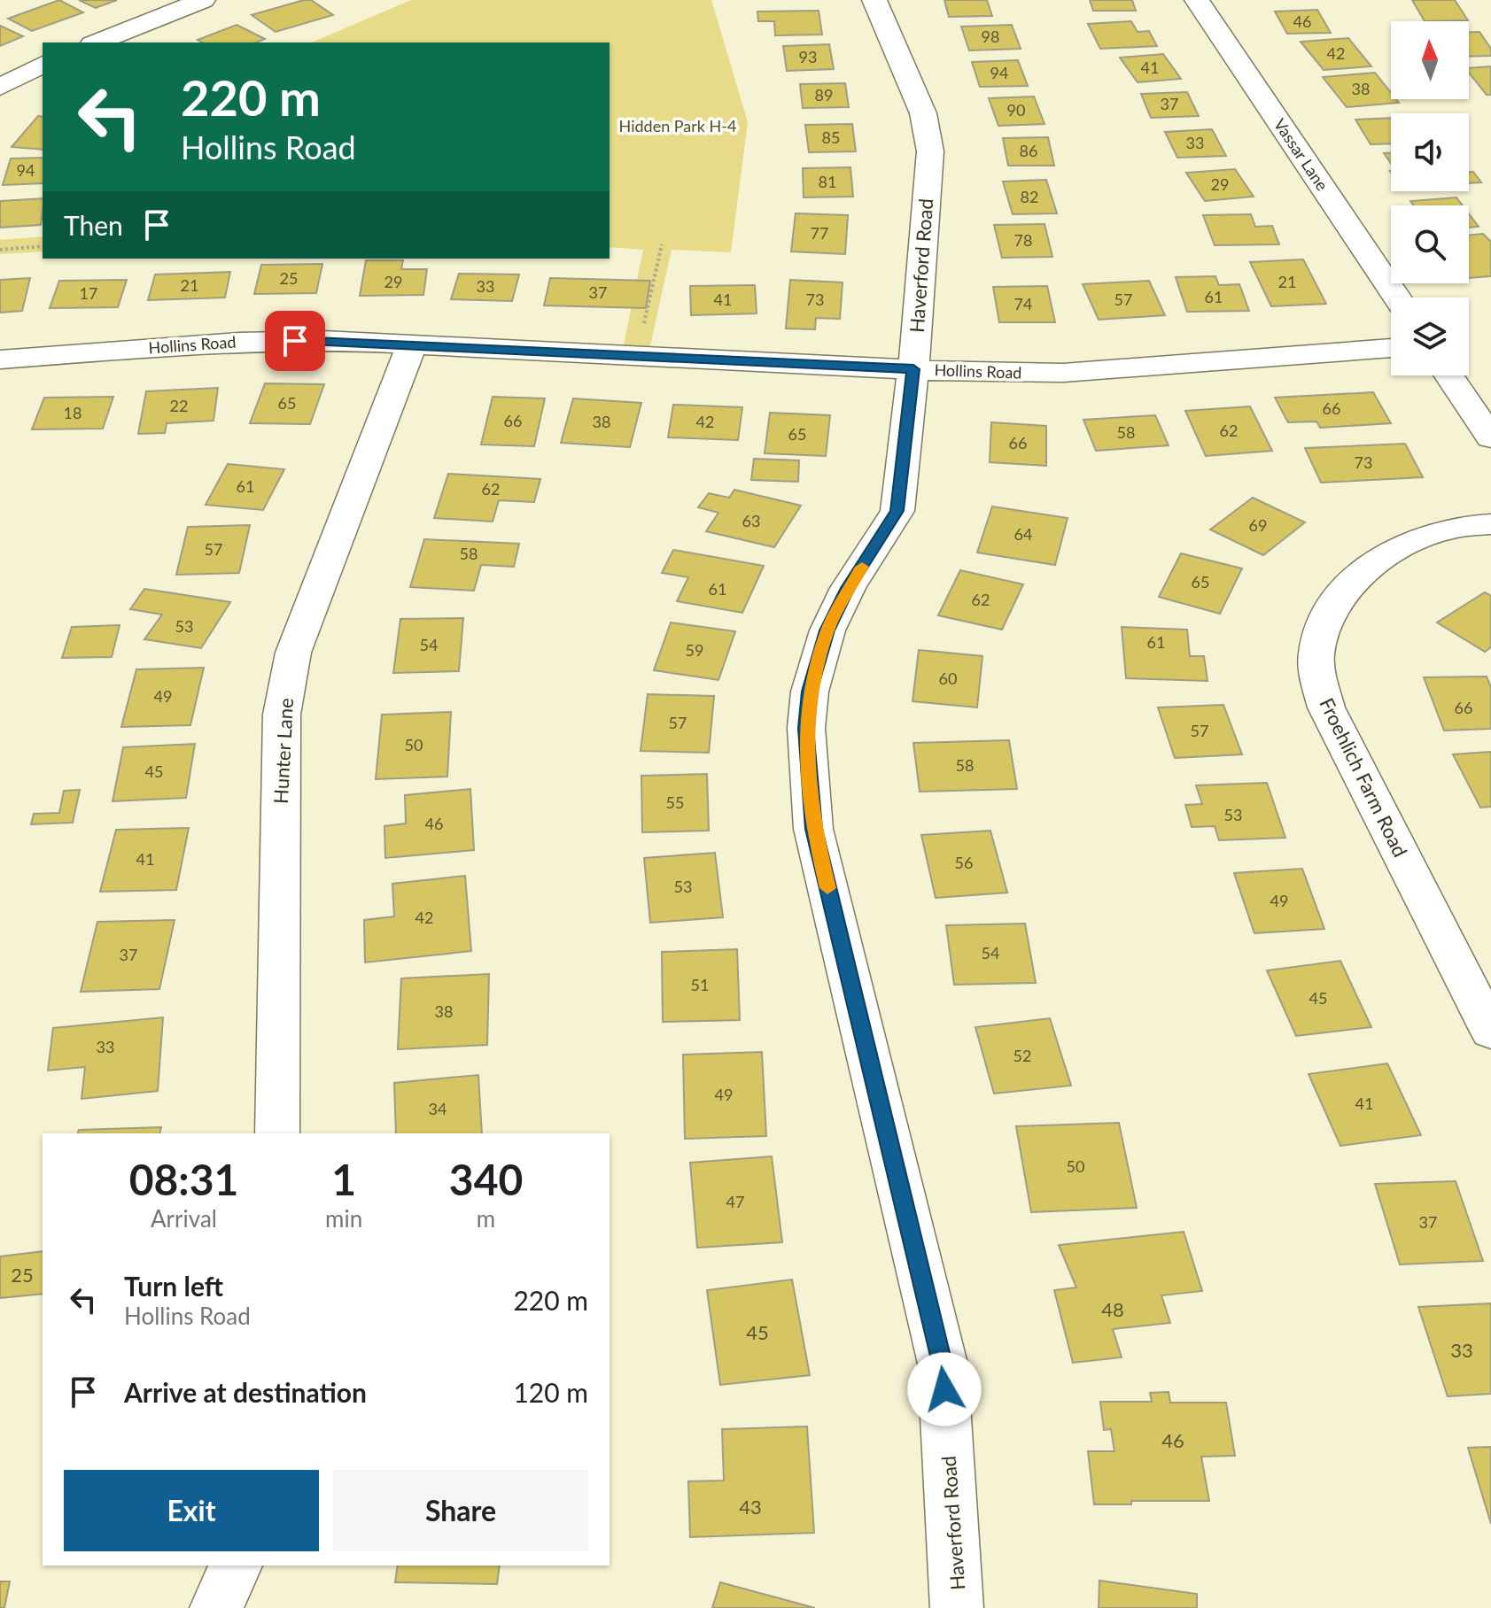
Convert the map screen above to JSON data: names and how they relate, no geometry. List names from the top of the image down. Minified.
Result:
{"streets":{"street":["Vassar Lane","Haverford Road","Hollins Road","Hunter Lane","Froehlich Farm Road"]},"crossings":[["Haverford Road","Hollins Road"],["Hollins Road","Hunter Lane"]],"parks":["Hidden Park H-4"],"house_numbers":["46","98","42","93","41","94","38","89","37","90","85","33","86","94","81","29","82","77","78","25","29","21","21","33","37","17","61","41","73","57","74","65","22","66","18","66","38","42","62","58","65","66","73","61","62","63","69","64","57","58","65","61","62","53","61","54","59","60","49","66","57","57","50","58","45","55","53","46","41","56","53","49","42","54","37","51","45","38","33","52","49","41","34","50","47","37","25","48","45","33","46","43"],"north":"top","page":{"turn":["220 m","Hollins Road"],"then":"Then","eta":["08:31","Arrival","1","min","340","m"],"list":[{"name":"Turn left","note":"Hollins Road","value":"220 m"},{"name":"Arrive at destination","value":"120 m"}],"buttons":["Exit","Share"]}}
